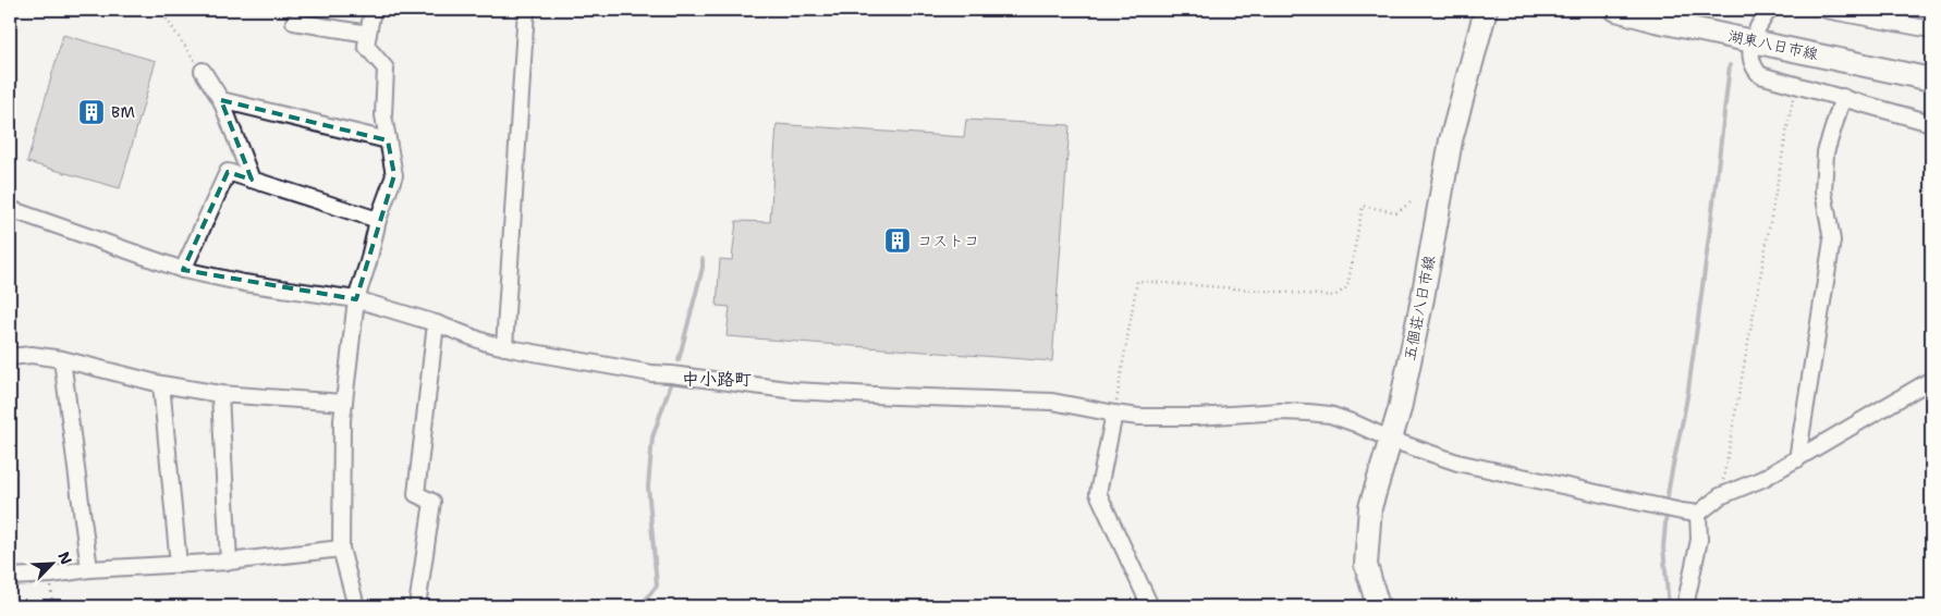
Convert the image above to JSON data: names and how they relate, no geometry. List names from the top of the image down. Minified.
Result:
{"streets":{"main road":["湖東八日市線","五個荘八日市線"]},"districts":["中小路町"],"places":{"building":["BM","コストコ"]},"north":"top right"}
